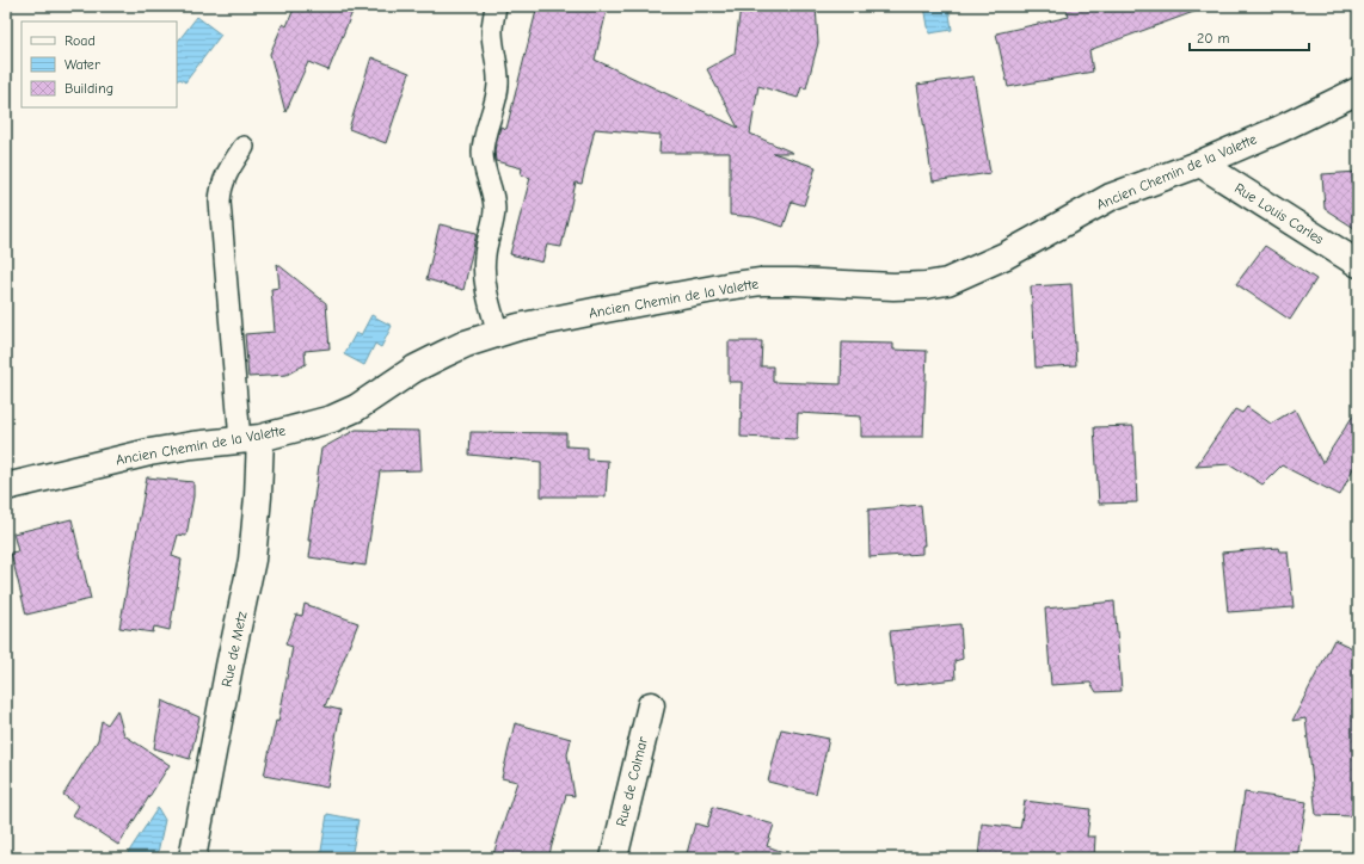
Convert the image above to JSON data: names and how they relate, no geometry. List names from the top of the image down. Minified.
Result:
{"streets":{"street":["Ancien Chemin de la Valette","Rue Louis Carles","Rue de Metz","Rue de Colmar"]},"crossings":[["Ancien Chemin de la Valette","Rue Louis Carles"],["Ancien Chemin de la Valette","Rue de Metz"]],"legend":["Road","Water","Building"],"scale_bar":"20 m"}
